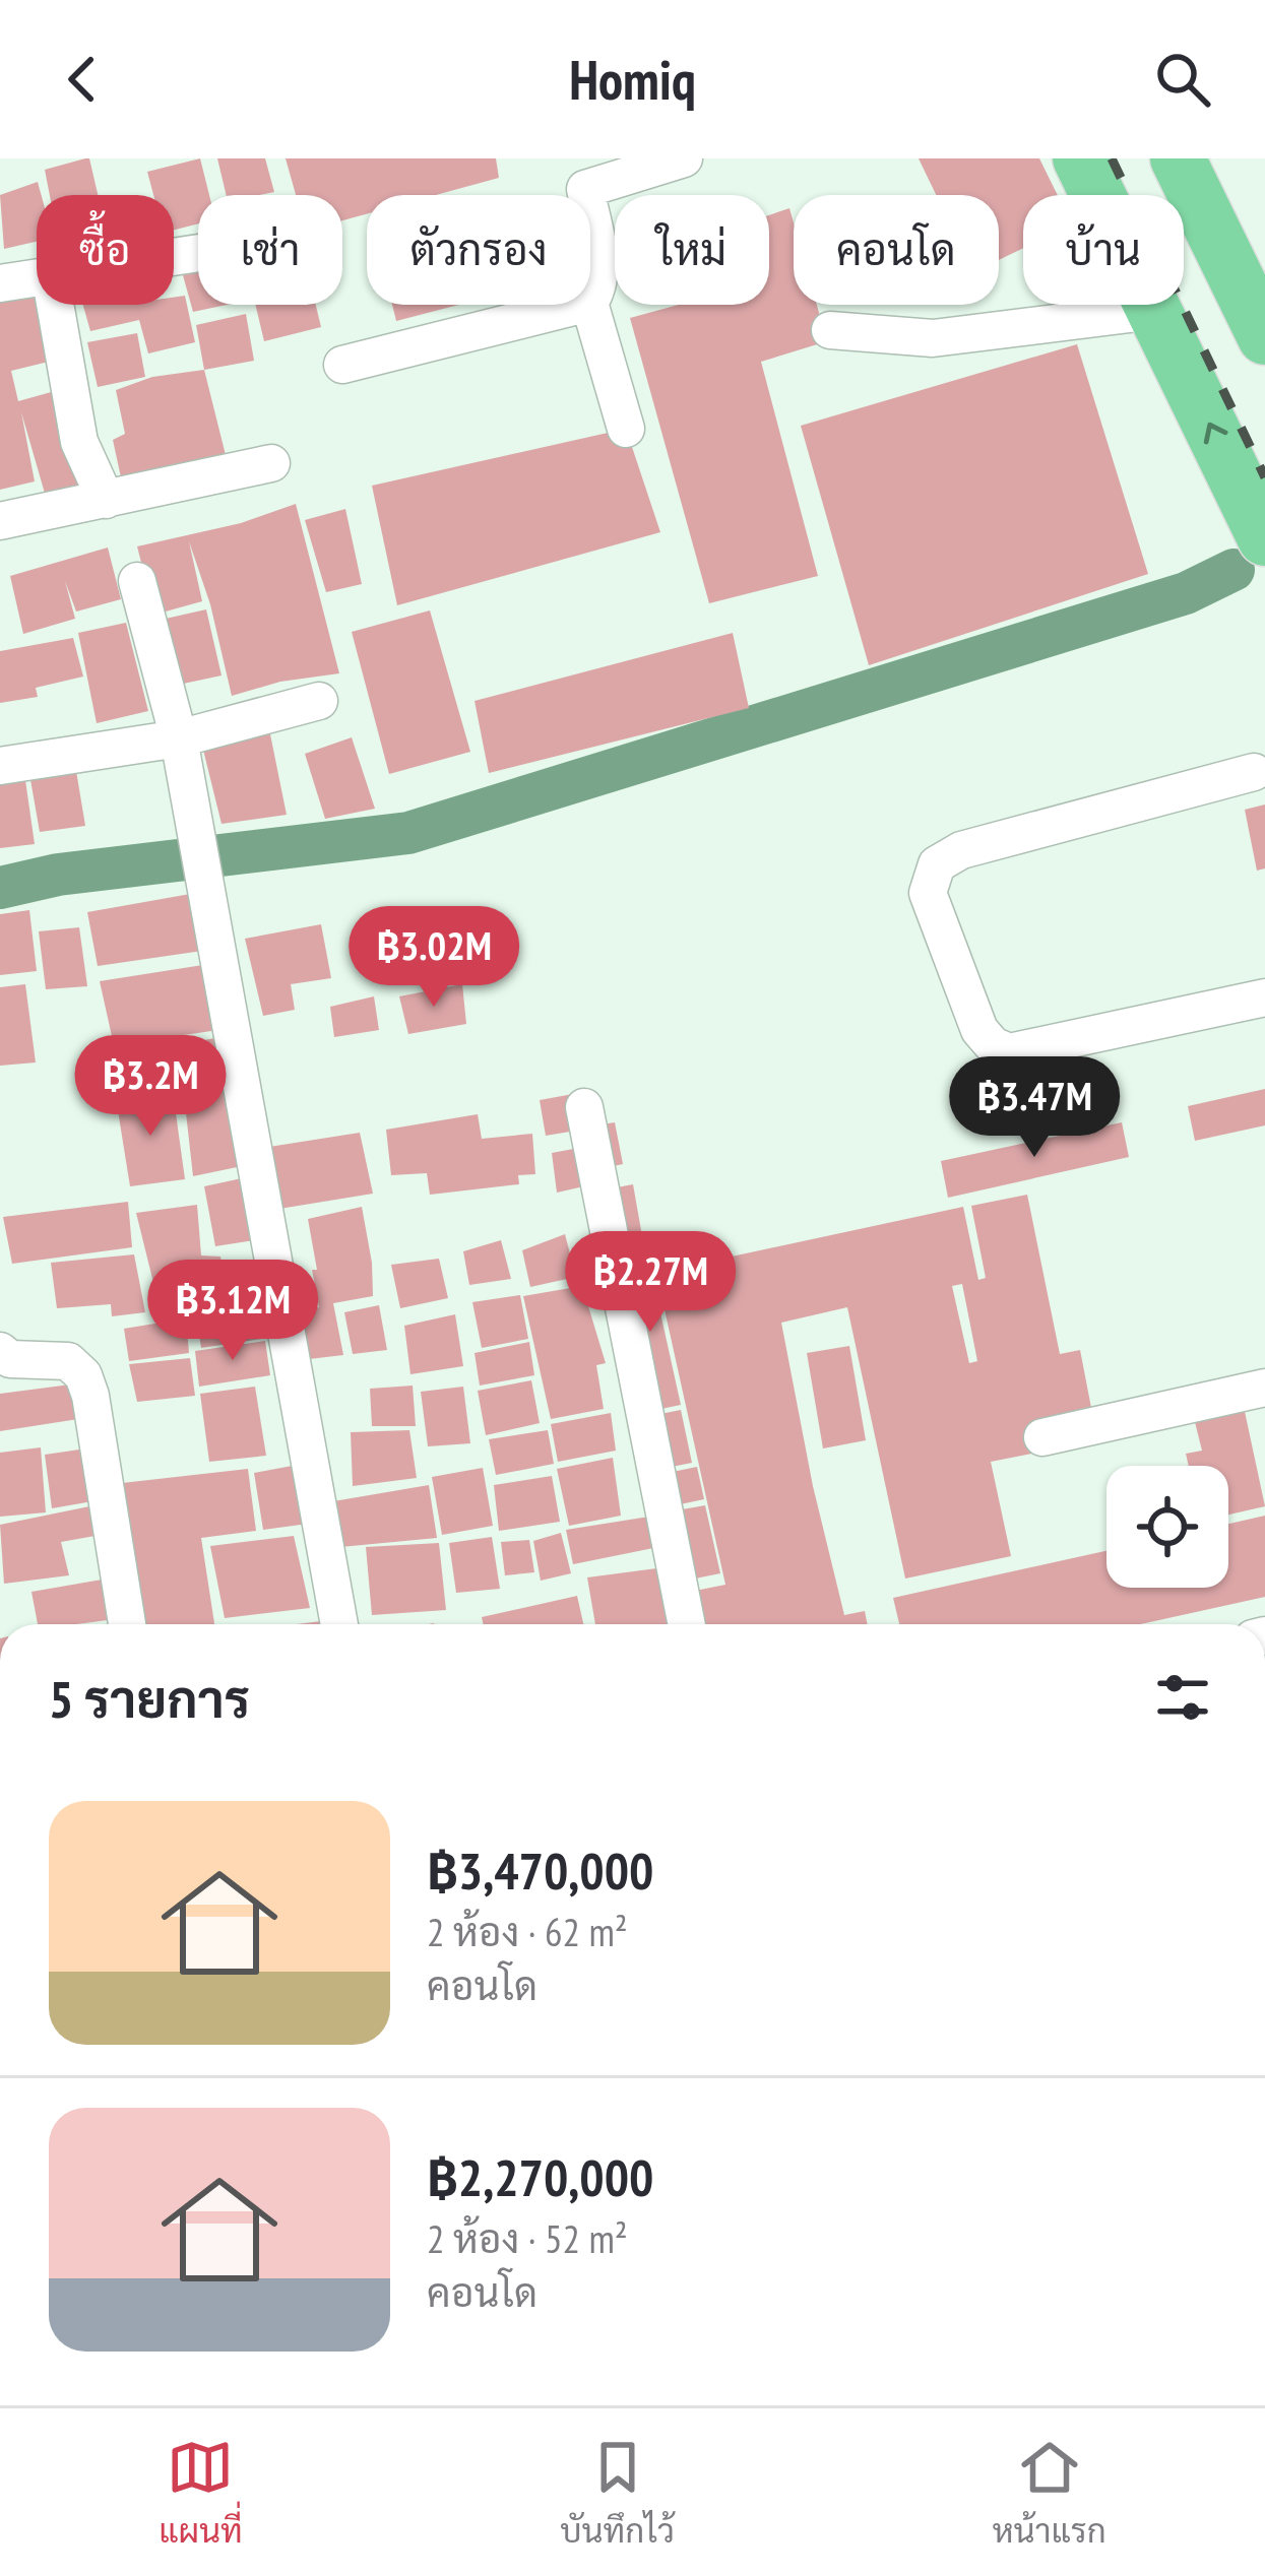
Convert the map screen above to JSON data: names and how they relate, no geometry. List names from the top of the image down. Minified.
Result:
{"page":{"header":"Homiq","chip":["ซื้อ","เช่า","ตัวกรอง","ใหม่","คอนโด","บ้าน"],"price":["฿3.02M","฿3.2M","฿3.47M","฿2.27M","฿3.12M"],"heading":"5 รายการ","list":[{"name":"฿3,470,000","note":"2 ห้อง · 62 m² · คอนโด"},{"name":"฿2,270,000","note":"2 ห้อง · 52 m² · คอนโด"}],"tabs":["แผนที่","บันทึกไว้","หน้าแรก"]}}
